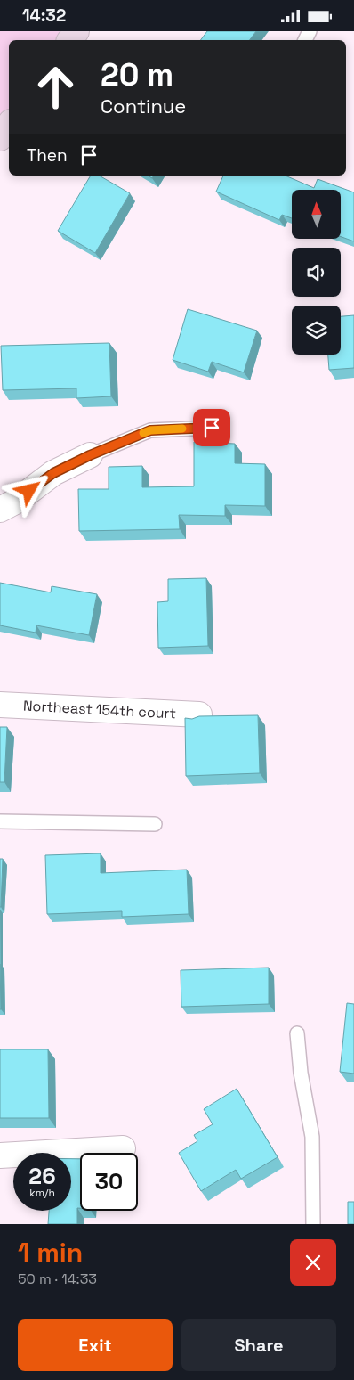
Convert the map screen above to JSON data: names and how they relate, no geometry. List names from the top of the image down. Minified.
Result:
{"streets":{"street":["Northeast 154th court"]},"north":"top","page":{"status":"14:32","turn":["20 m","Continue"],"then":"Then","speed":"26 km/h","limit":"30","heading":["1 min","50 m · 14:33"],"buttons":["Exit","Share"]}}
